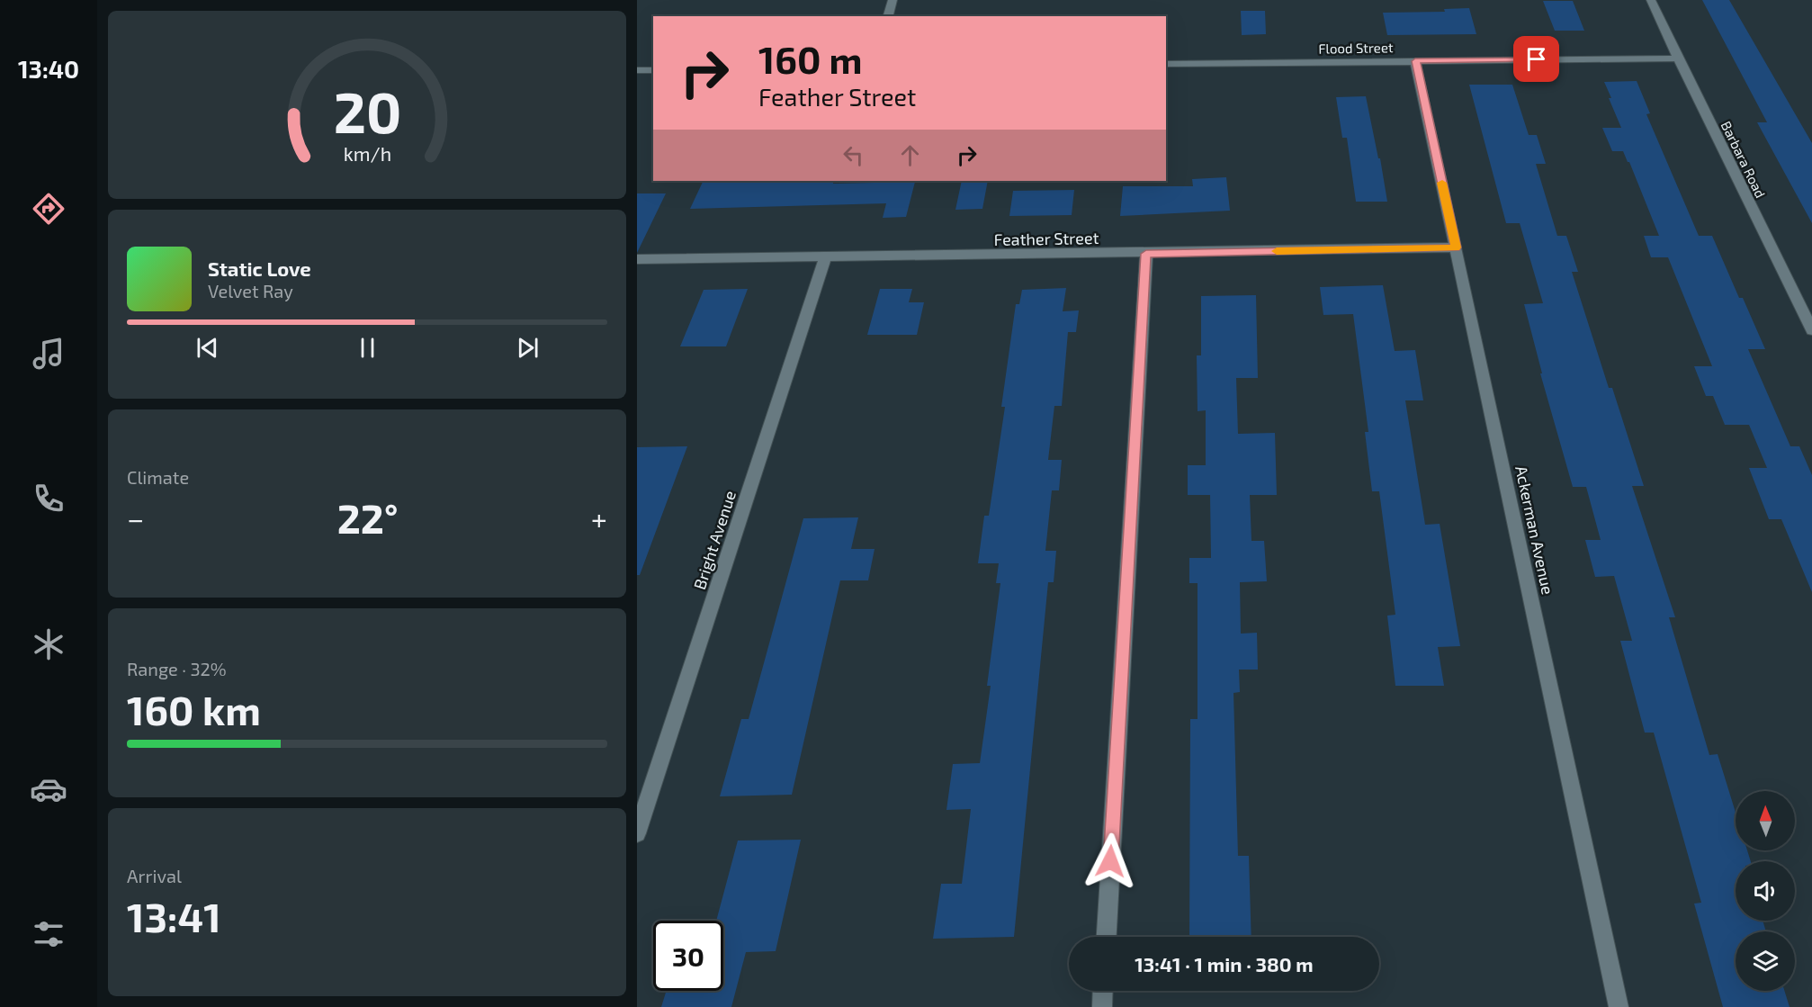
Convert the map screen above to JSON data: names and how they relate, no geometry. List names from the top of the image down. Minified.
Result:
{"streets":{"street":["Flood Street","Barbara Road","Feather Street","Ackerman Avenue","Bright Avenue"]},"crossings":[["Flood Street","Barbara Road"],["Flood Street","Ackerman Avenue"],["Feather Street","Ackerman Avenue"],["Feather Street","Bright Avenue"]],"north":"top","page":{"tabs":"13:40","turn":["160 m","Feather Street"],"song":["Static Love","Velvet Ray"],"tile":["Climate",["Range · 32%","160 km"],["Arrival","13:41"]],"heat":["−","22°","+"],"limit":"30","trip":"13:41 · 1 min · 380 m","gauge":["20","km/h"]}}
